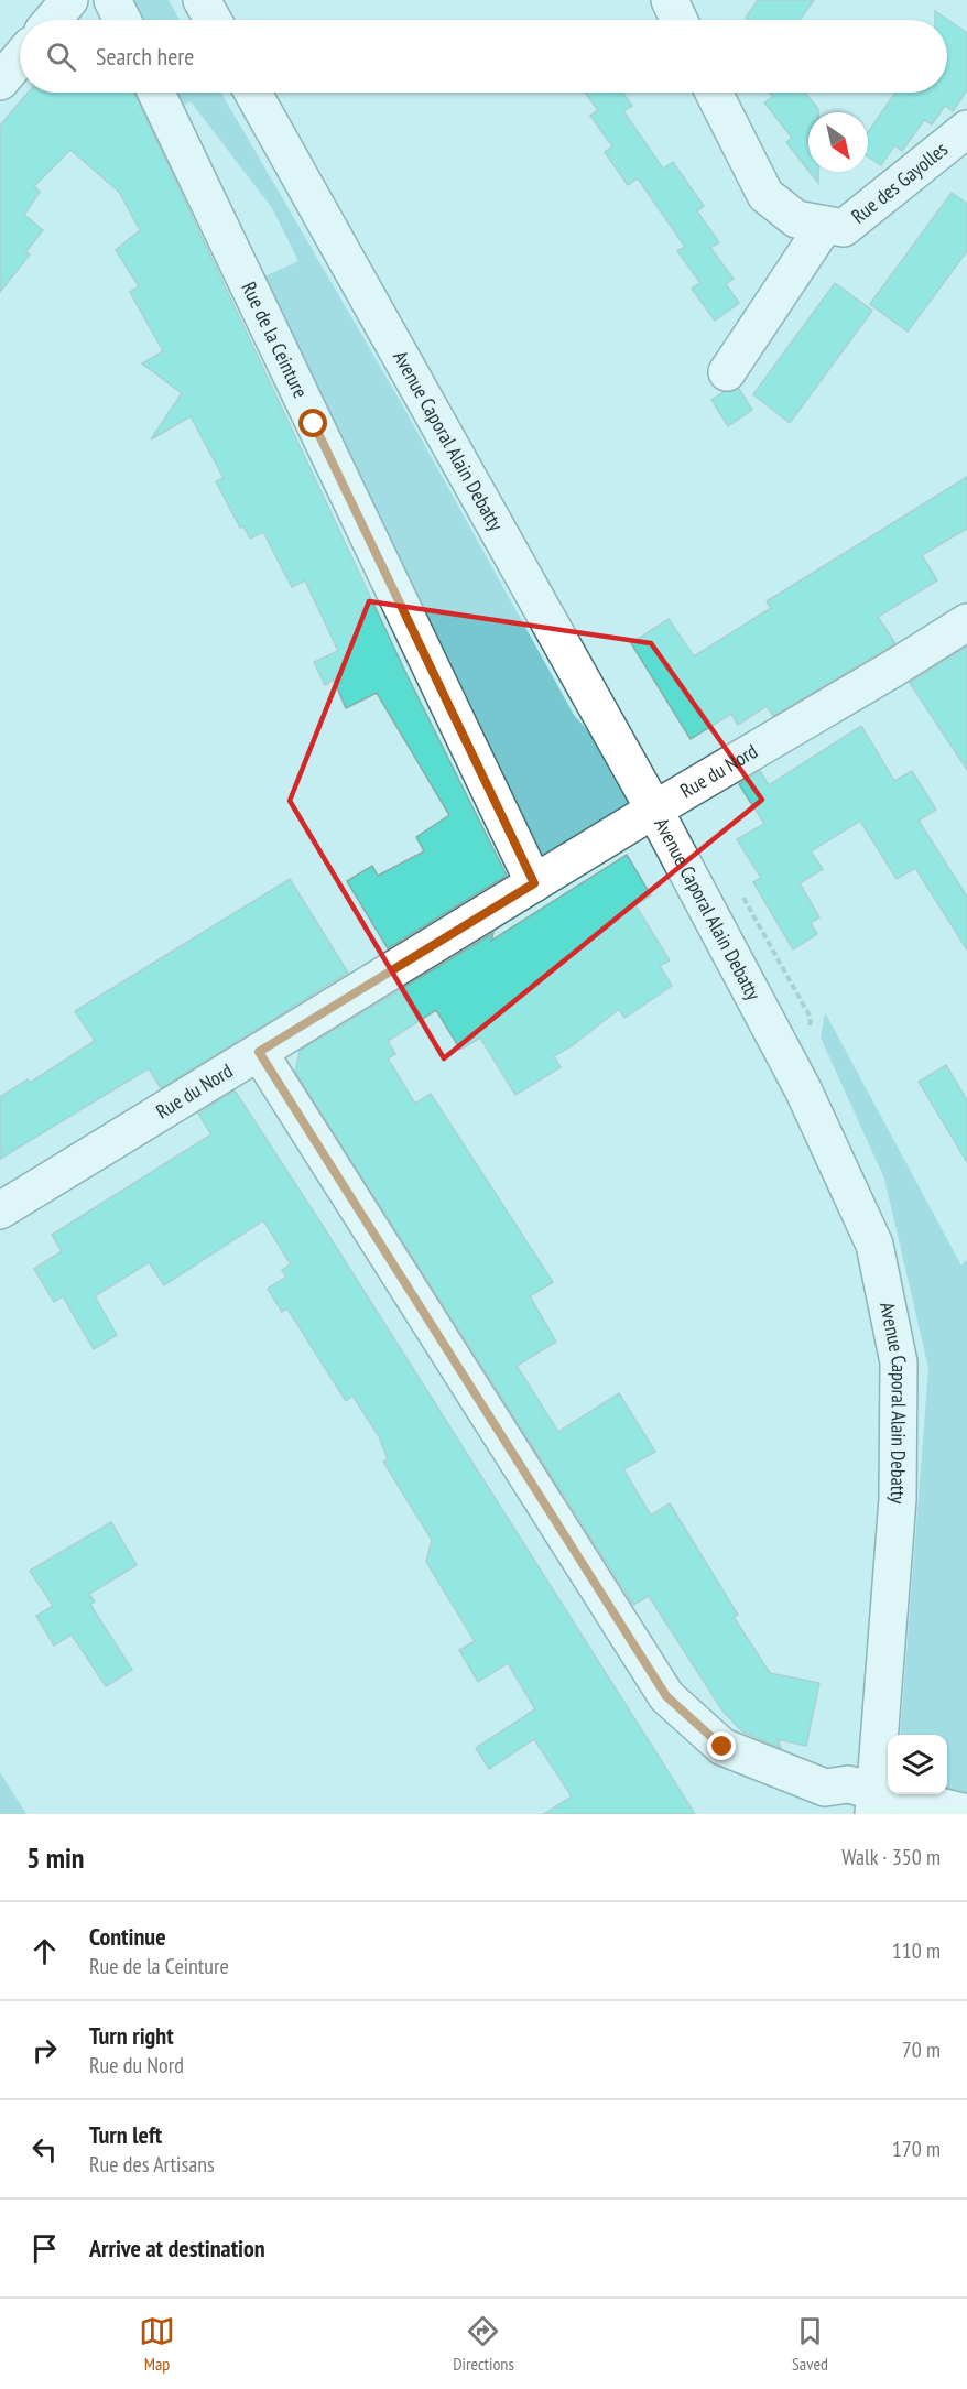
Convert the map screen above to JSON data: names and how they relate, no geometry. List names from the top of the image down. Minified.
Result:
{"streets":{"street":["Rue des Gayolles","Rue de la Ceinture","Avenue Caporal Alain Debatty","Rue du Nord"]},"crossings":[["Rue de la Ceinture","Rue du Nord"],["Avenue Caporal Alain Debatty","Rue du Nord"]],"north":"bottom right","page":{"search":"Search here","heading":["5 min","Walk · 350 m"],"list":[["Continue","Rue de la Ceinture","110 m"],["Turn right","Rue du Nord","70 m"],["Turn left","Rue des Artisans","170 m"],"Arrive at destination"],"nav":["Map","Directions","Saved"]}}
